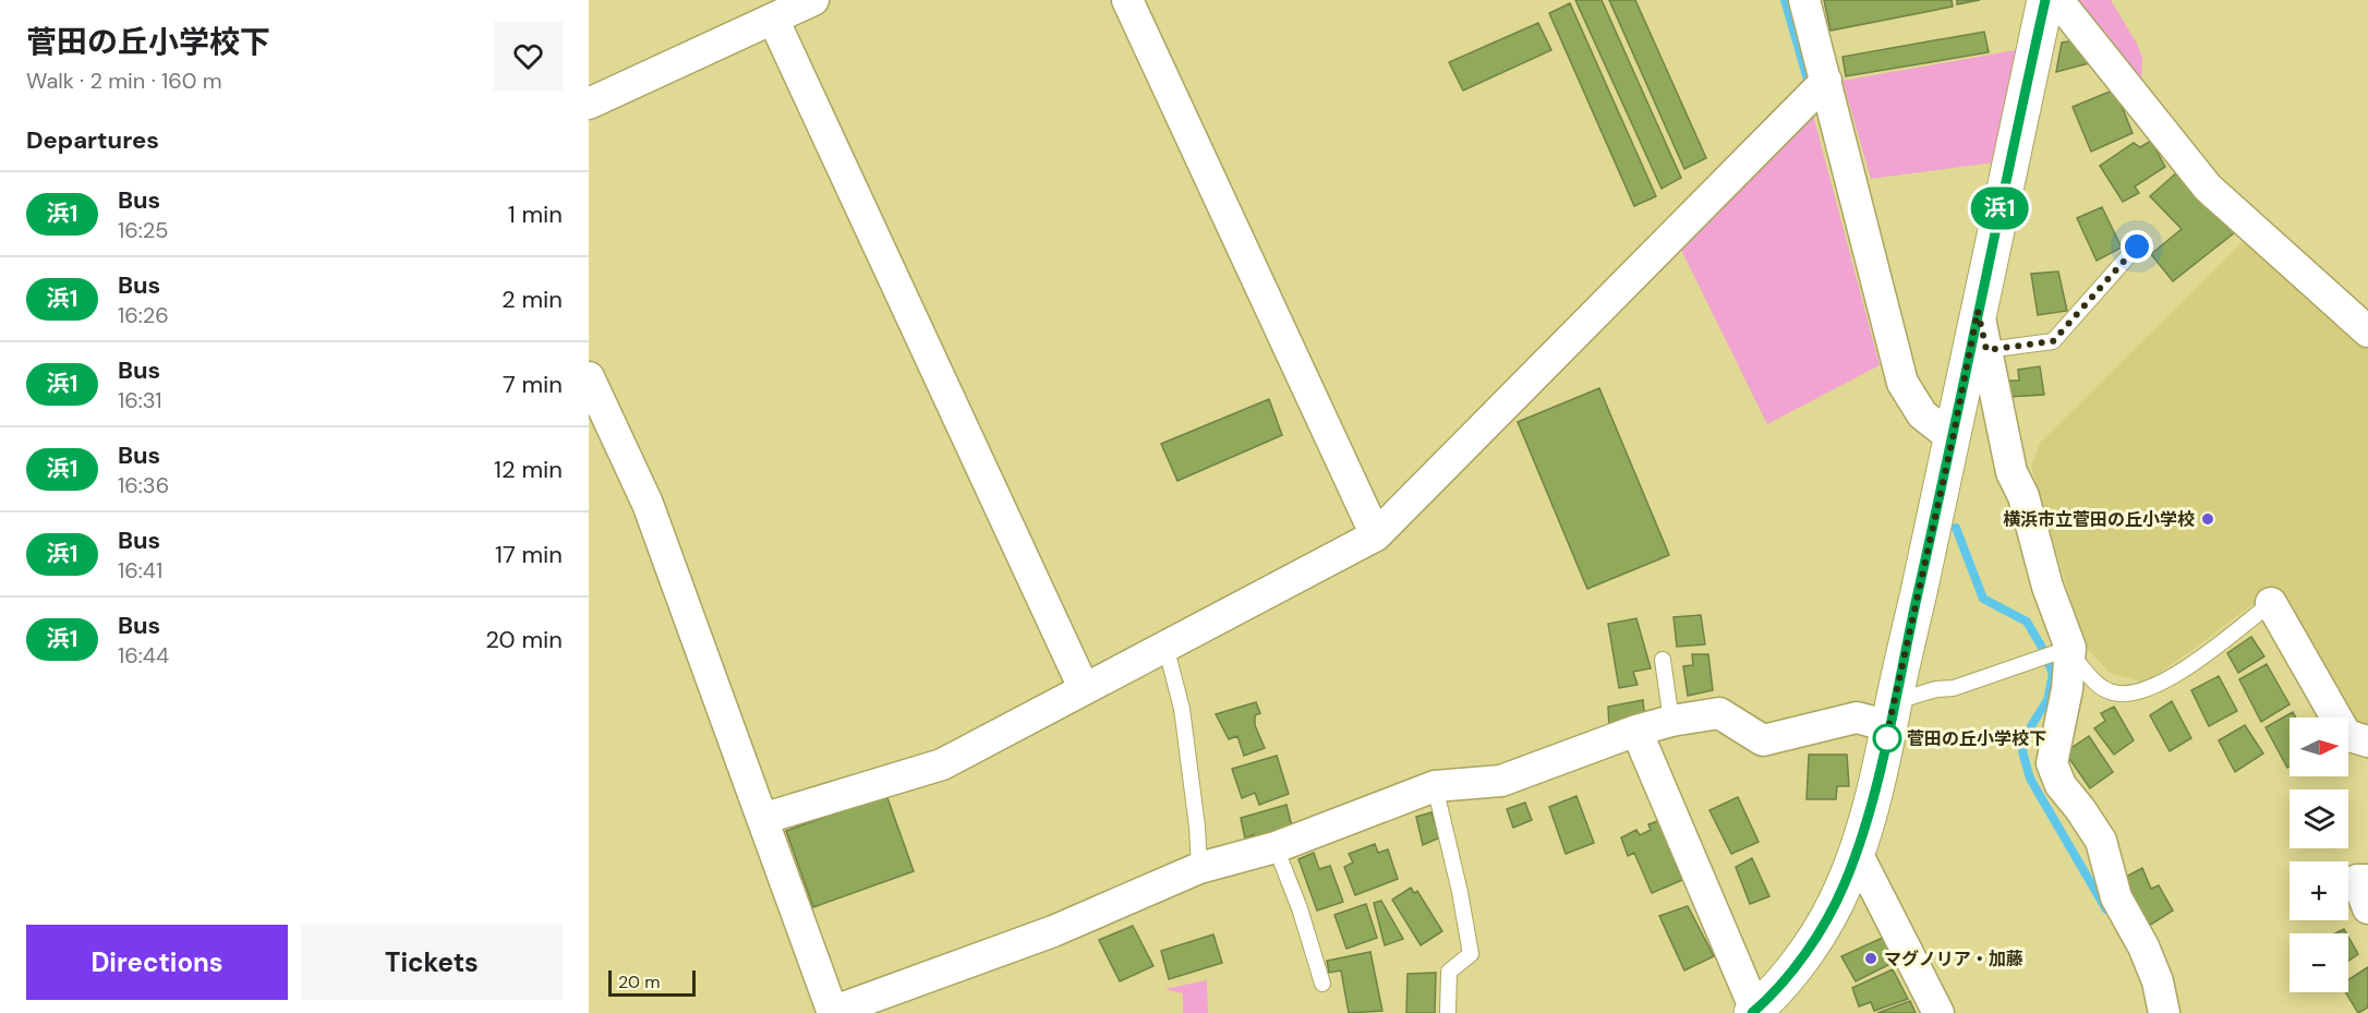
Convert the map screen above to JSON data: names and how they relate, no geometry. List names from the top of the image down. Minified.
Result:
{"places":["横浜市立菅田の丘小学校","菅田の丘小学校下","マグノリア・加藤"],"lines":["bus line 浜1"],"scale_bar":"20 m","north":"right","page":{"heading":[["菅田の丘小学校下","Walk · 2 min · 160 m"],"Departures"],"on_map":"浜1","list":[{"mark":"浜1","name":"Bus","note":"16:25","value":"1 min"},{"mark":"浜1","name":"Bus","note":"16:26","value":"2 min"},{"mark":"浜1","name":"Bus","note":"16:31","value":"7 min"},{"mark":"浜1","name":"Bus","note":"16:36","value":"12 min"},{"mark":"浜1","name":"Bus","note":"16:41","value":"17 min"},{"mark":"浜1","name":"Bus","note":"16:44","value":"20 min"}],"map_buttons":["+","−"],"buttons":["Directions","Tickets"],"scale":"20 m"}}
